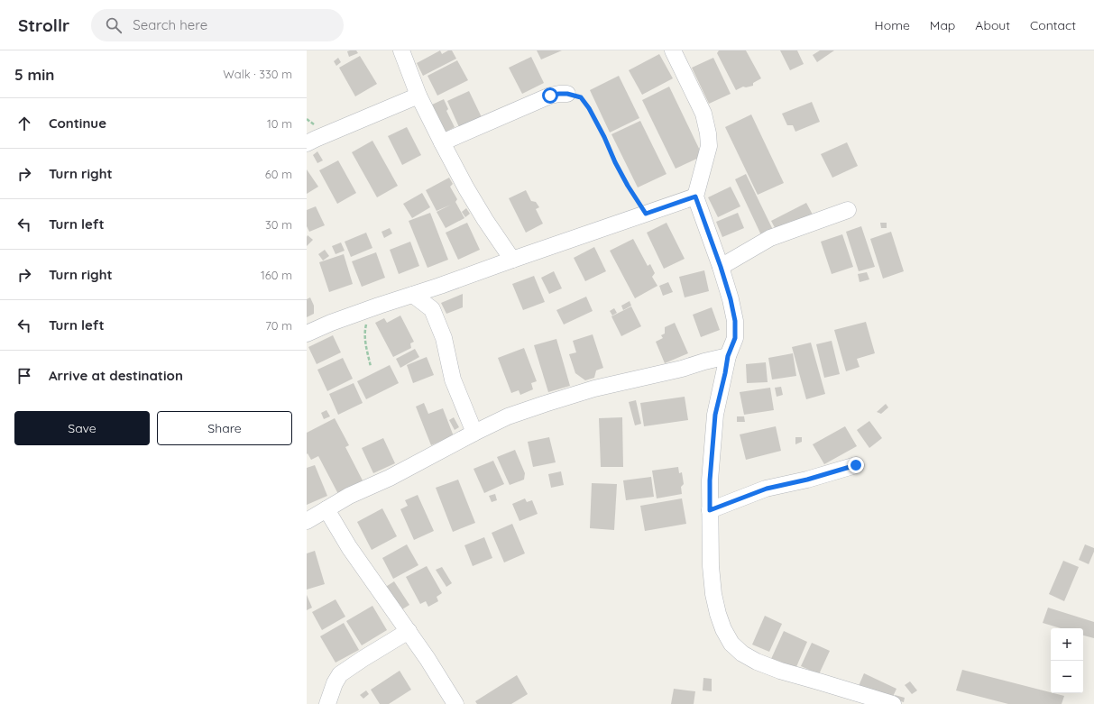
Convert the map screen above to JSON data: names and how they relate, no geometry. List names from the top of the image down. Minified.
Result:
{"page":{"header":"Strollr","search":"Search here","nav":["Home","Map","About","Contact"],"heading":["5 min","Walk · 330 m"],"list":[["Continue","10 m"],["Turn right","60 m"],["Turn left","30 m"],["Turn right","160 m"],["Turn left","70 m"],"Arrive at destination"],"buttons":["Save","Share"],"map_buttons":["+","−"]}}
